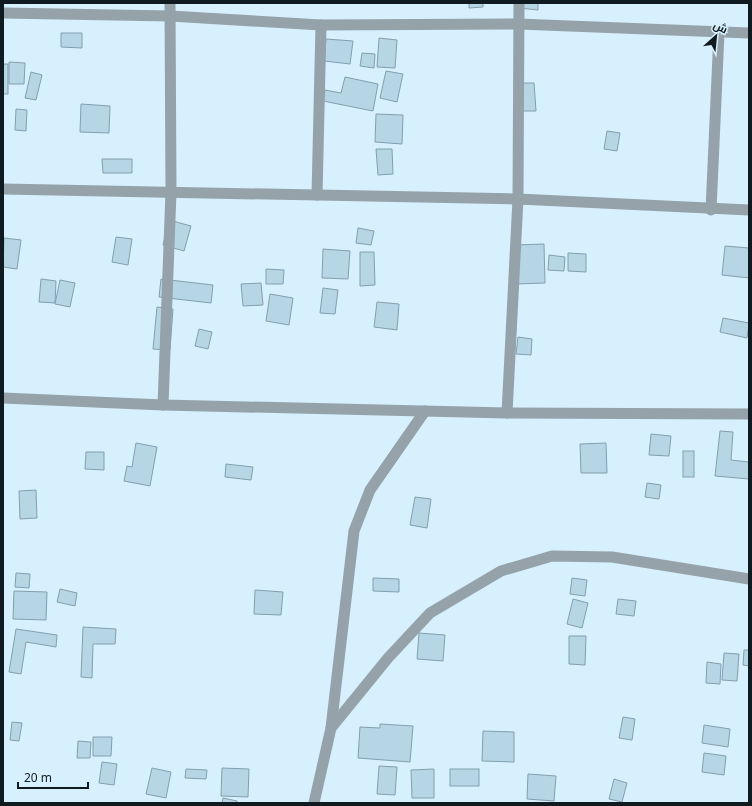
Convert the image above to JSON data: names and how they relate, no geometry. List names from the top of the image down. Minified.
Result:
{"scale_bar":"20 m","north":"top right"}
